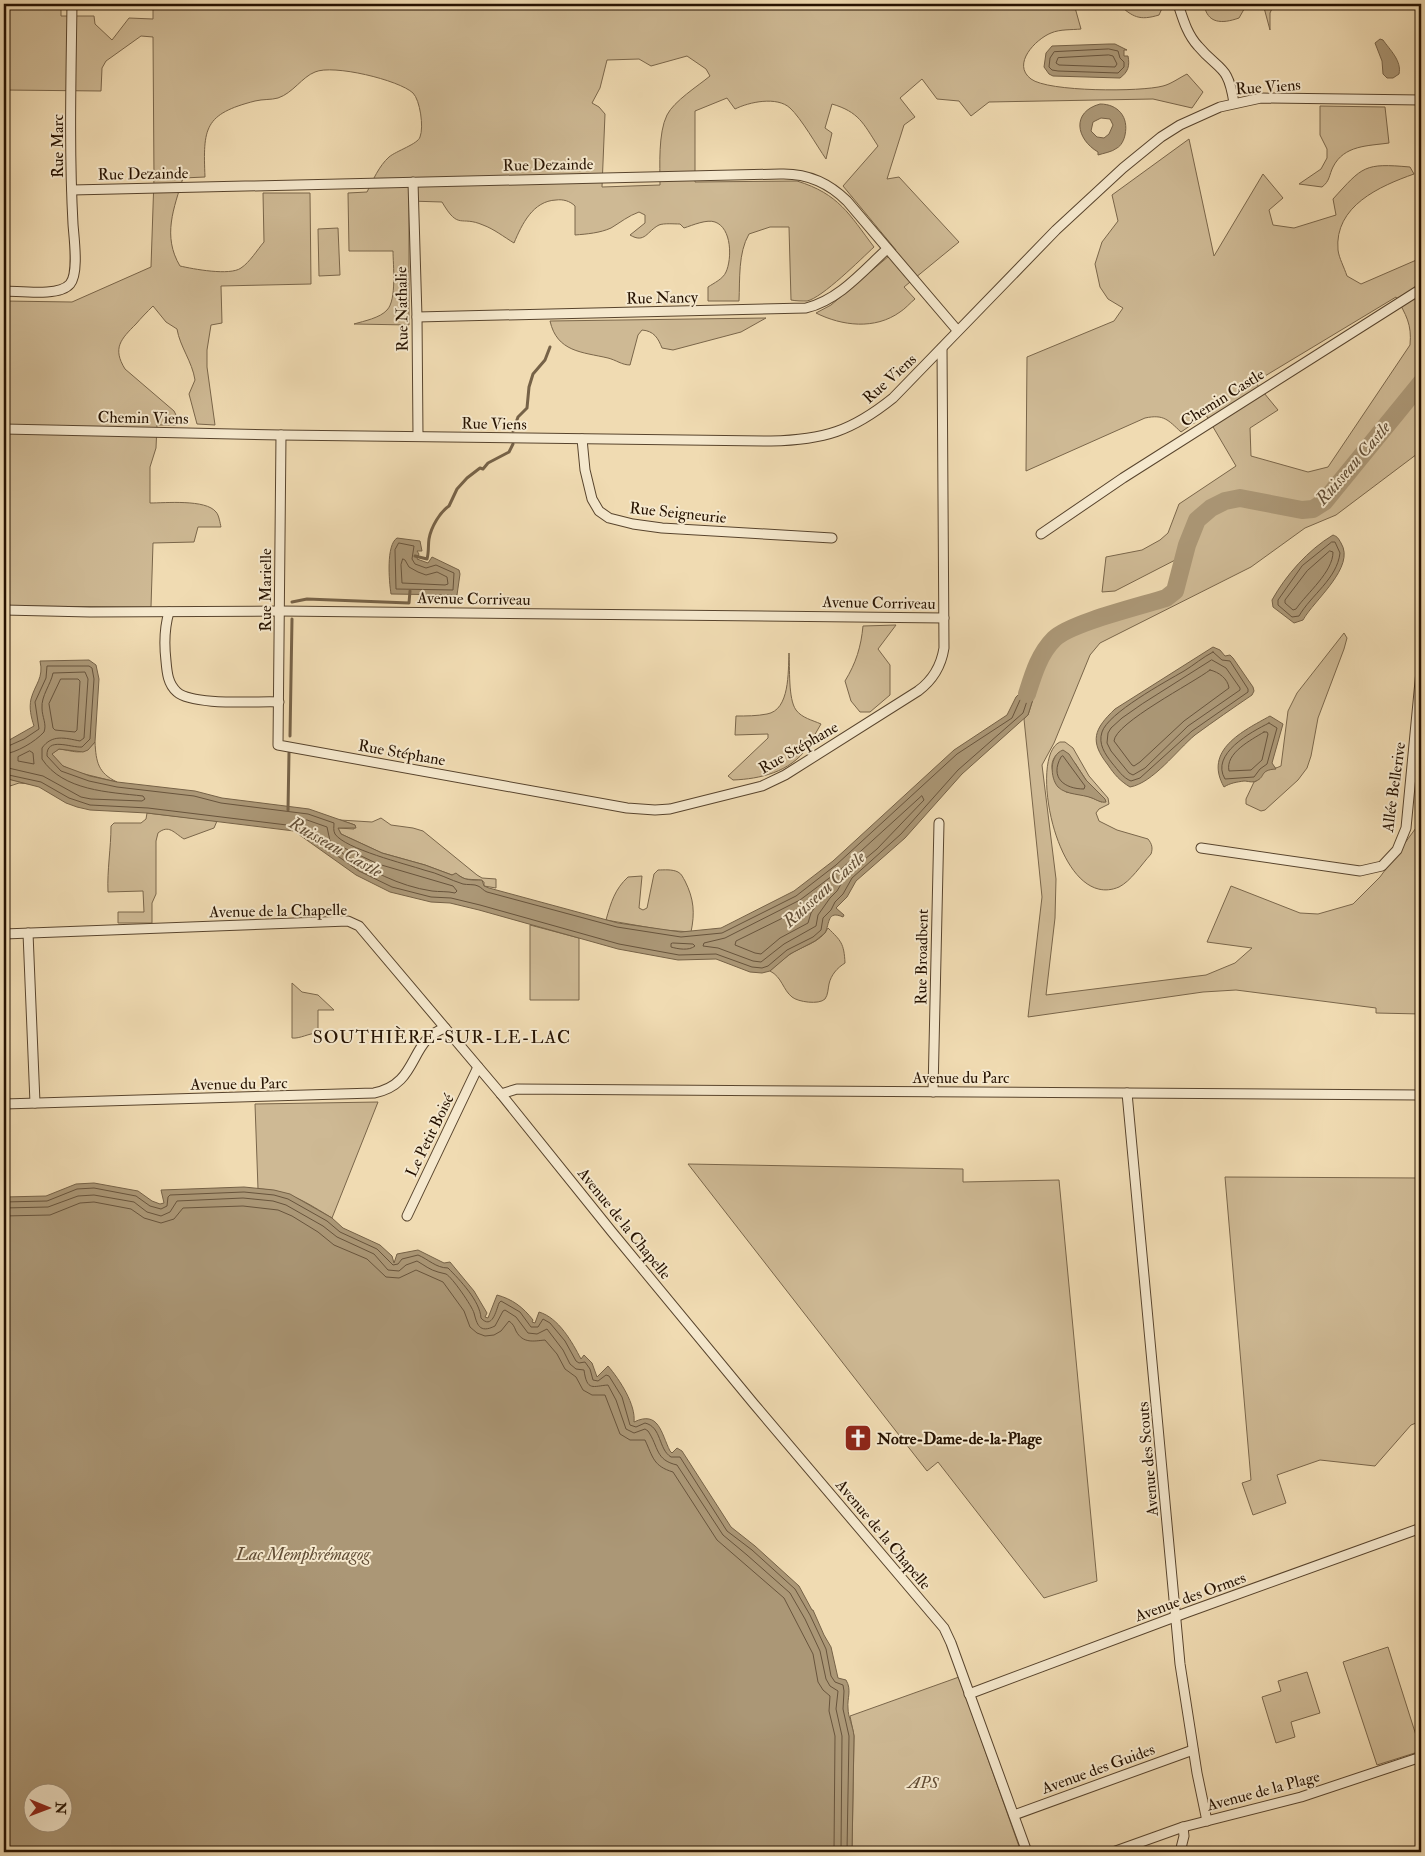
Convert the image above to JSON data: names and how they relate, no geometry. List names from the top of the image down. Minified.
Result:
{"streets":{"street":["Rue Viens","Rue Marc","Rue Dezainde","Rue Nancy","Rue Nathalie","Chemin Castle","Chemin Viens","Rue Seigneurie","Rue Marielle","Avenue Corriveau","Rue Stéphane","Allée Bellerive","Avenue de la Chapelle","Rue Broadbent","Avenue du Parc","Le Petit Boisé","Avenue des Scouts","Avenue des Ormes","Avenue des Guides","Avenue de la Plage"]},"crossings":[["Rue Viens","Rue Dezainde"],["Rue Viens","Rue Nathalie"],["Rue Viens","Chemin Viens"],["Rue Viens","Rue Seigneurie"],["Rue Viens","Rue Marielle"],["Rue Viens","Rue Stéphane"],["Rue Marc","Rue Dezainde"],["Rue Dezainde","Rue Nancy"],["Rue Dezainde","Rue Nathalie"],["Rue Nancy","Rue Nathalie"],["Chemin Viens","Rue Marielle"],["Rue Marielle","Avenue Corriveau"],["Rue Marielle","Rue Stéphane"],["Avenue Corriveau","Rue Stéphane"],["Avenue de la Chapelle","Avenue du Parc"],["Avenue de la Chapelle","Le Petit Boisé"],["Avenue de la Chapelle","Avenue des Ormes"],["Avenue de la Chapelle","Avenue des Guides"],["Rue Broadbent","Avenue du Parc"],["Avenue du Parc","Avenue des Scouts"],["Avenue des Scouts","Avenue des Ormes"],["Avenue des Scouts","Avenue des Guides"],["Avenue des Scouts","Avenue de la Plage"]],"districts":["SOUTHIÈRE-SUR-LE-LAC"],"water":["Ruisseau Castle","Lac Memphrémagog"],"parks":["APS"],"places":{"church":["Notre-Dame-de-la-Plage"]},"north":"right"}
